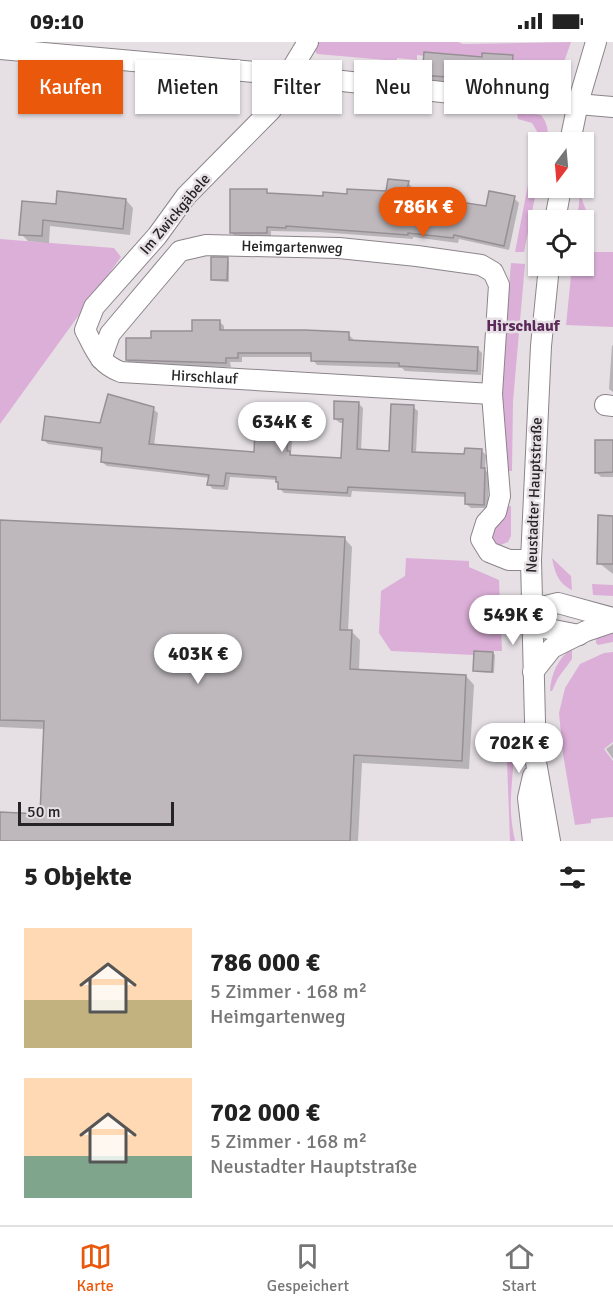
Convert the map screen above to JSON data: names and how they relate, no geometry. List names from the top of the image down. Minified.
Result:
{"streets":{"street":["Im Zwickgäbele","Heimgartenweg","Hirschlauf","Neustadter Hauptstraße"]},"crossings":[["Im Zwickgäbele","Heimgartenweg"],["Im Zwickgäbele","Hirschlauf"],["Heimgartenweg","Hirschlauf"],["Heimgartenweg","Neustadter Hauptstraße"]],"districts":["Hirschlauf"],"scale_bar":"50 m","north":"bottom","page":{"status":"09:10","chip":["Kaufen","Mieten","Filter","Neu","Wohnung"],"price":["786K €","634K €","549K €","403K €","702K €"],"scale":"50 m","heading":"5 Objekte","list":[{"name":"786 000 €","note":"5 Zimmer · 168 m² · Heimgartenweg"},{"name":"702 000 €","note":"5 Zimmer · 168 m² · Neustadter Hauptstraße"}],"tabs":["Karte","Gespeichert","Start"]}}
